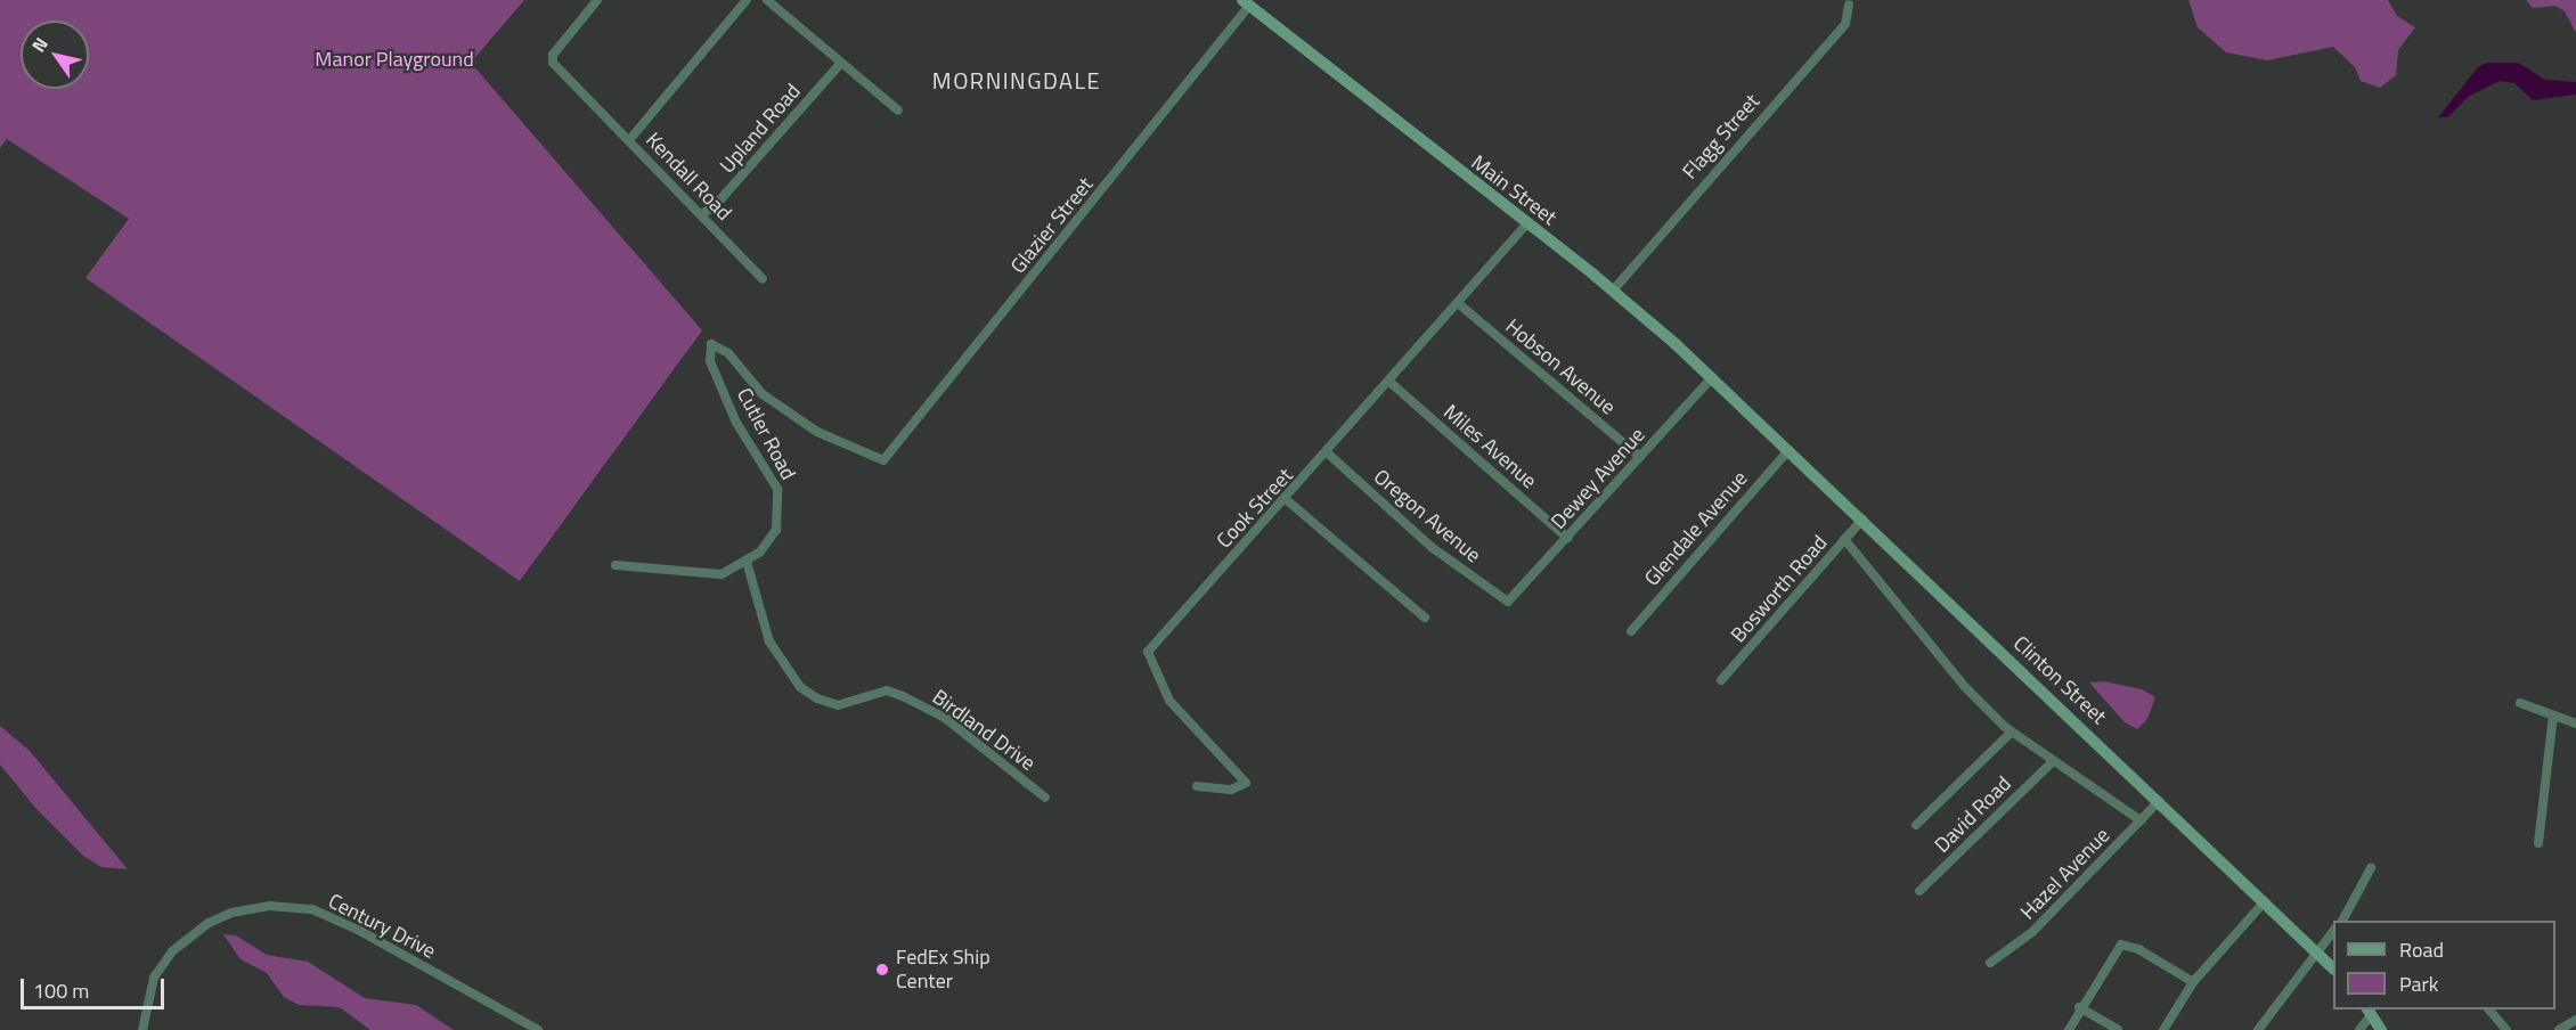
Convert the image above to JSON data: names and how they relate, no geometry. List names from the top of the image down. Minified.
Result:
{"streets":{"main road":["Main Street","Clinton Street"],"street":["Upland Road","Flagg Street","Kendall Road","Glazier Street","Hobson Avenue","Cutler Road","Miles Avenue","Dewey Avenue","Cook Street","Oregon Avenue","Glendale Avenue","Bosworth Road","Birdland Drive","David Road","Hazel Avenue","Century Drive"]},"crossings":[["Upland Road","Kendall Road"],["Flagg Street","Main Street"],["Main Street","Glazier Street"],["Main Street","Dewey Avenue"],["Main Street","Cook Street"],["Main Street","Clinton Street"],["Glazier Street","Cutler Road"],["Hobson Avenue","Dewey Avenue"],["Hobson Avenue","Cook Street"],["Cutler Road","Birdland Drive"],["Miles Avenue","Dewey Avenue"],["Miles Avenue","Cook Street"],["Dewey Avenue","Oregon Avenue"],["Cook Street","Oregon Avenue"],["Glendale Avenue","Clinton Street"],["Bosworth Road","Clinton Street"],["Clinton Street","Hazel Avenue"]],"districts":["MORNINGDALE"],"parks":["Manor Playground"],"places":["FedEx Ship Center"],"legend":["Road","Park"],"scale_bar":"100 m","north":"top left"}
